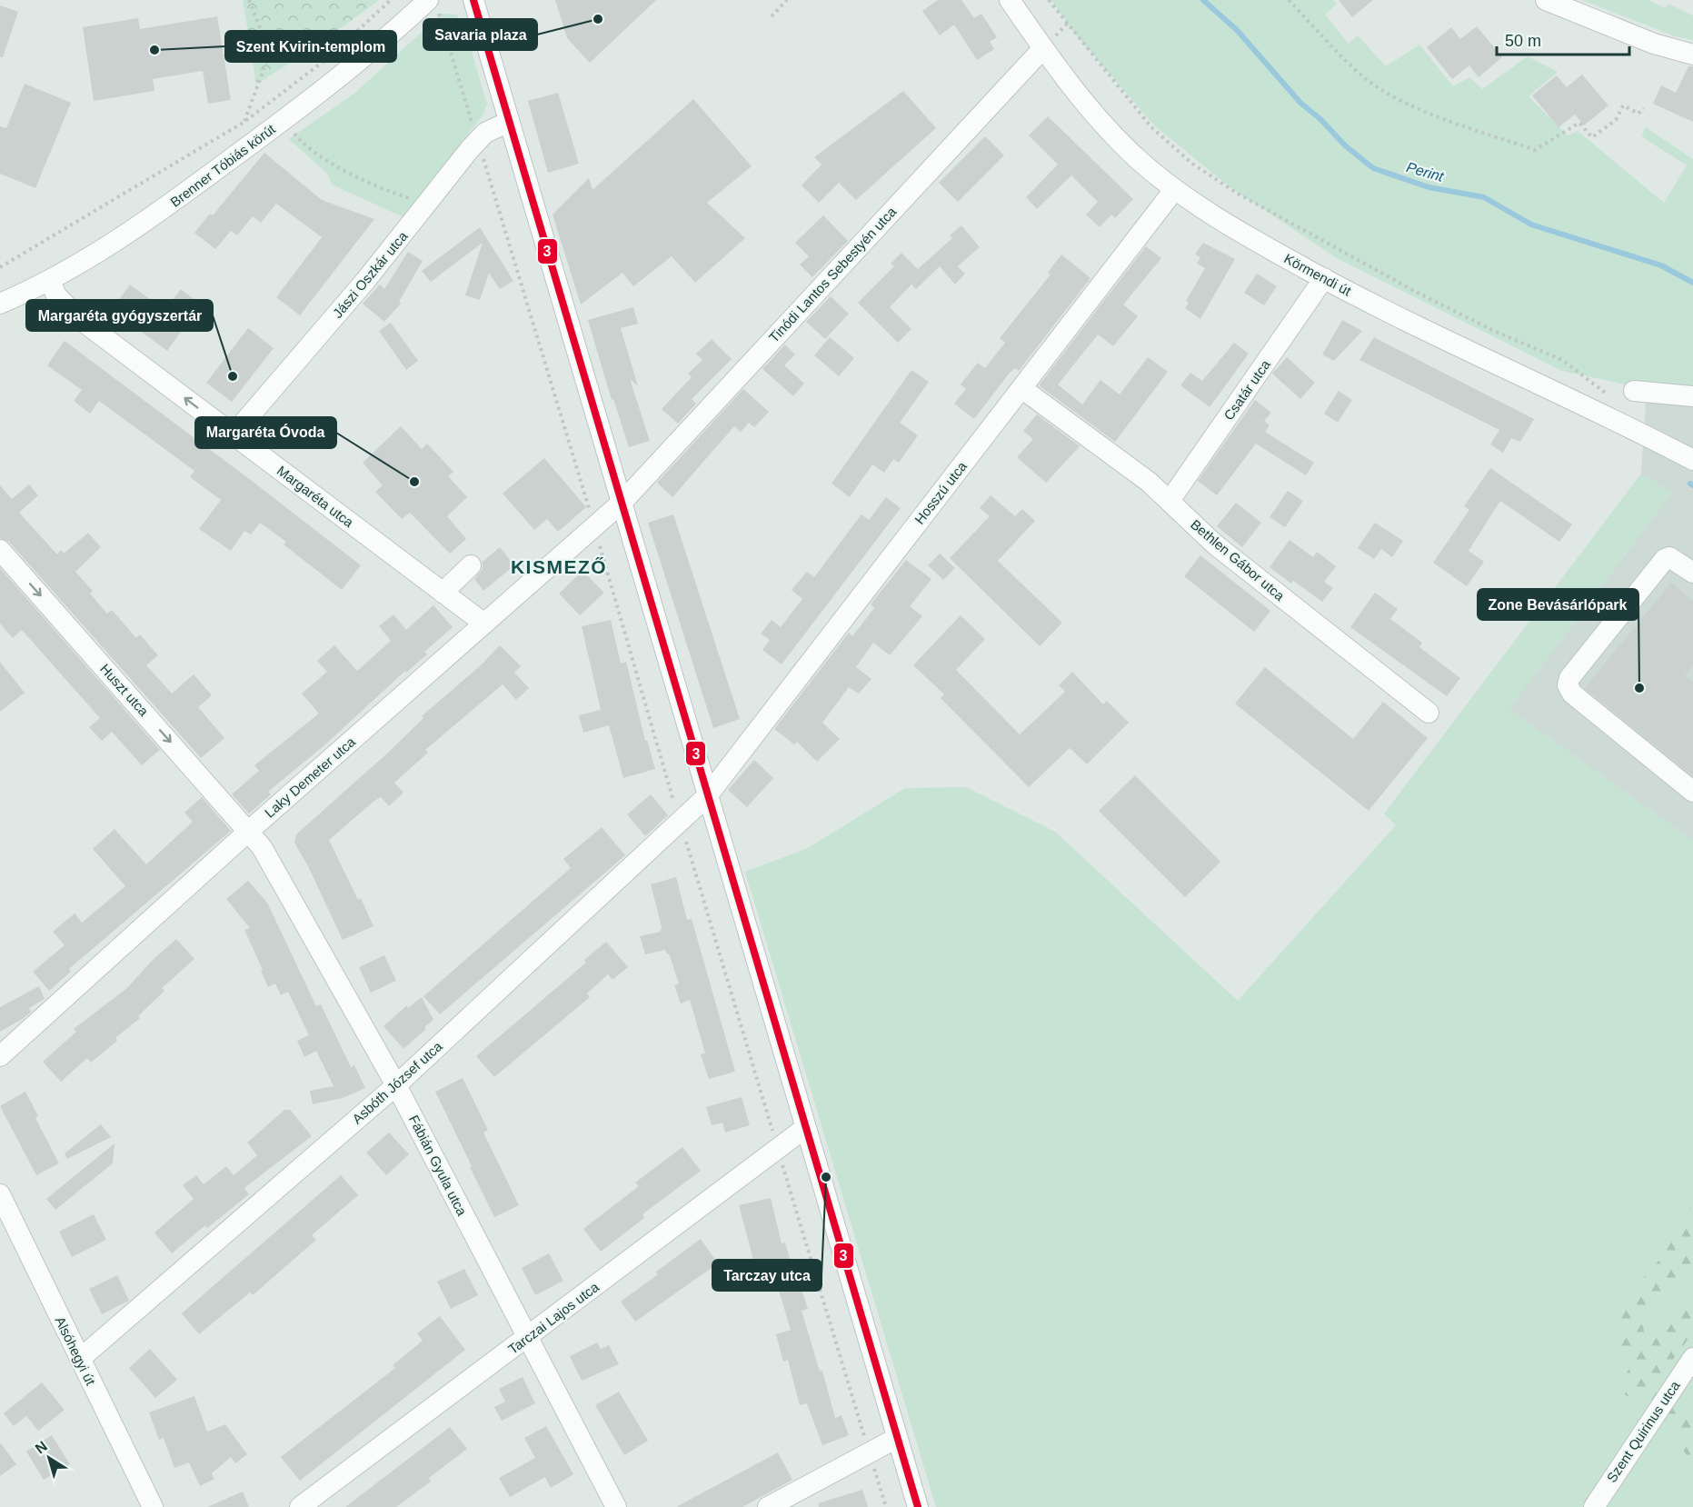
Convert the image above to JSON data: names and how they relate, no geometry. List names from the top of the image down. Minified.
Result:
{"streets":{"street":["Brenner Tóbiás körút","Jászi Oszkár utca","Tinódi Lantos Sebestyén utca","Körmendi út","Csatár utca","Hosszú utca","Margaréta utca","Bethlen Gábor utca","Huszt utca","Laky Demeter utca","Asbóth József utca","Fábián Gyula utca","Tarczai Lajos utca","Alsóhegyi út","Szent Quirinus utca"]},"crossings":[["Brenner Tóbiás körút","Margaréta utca"],["Jászi Oszkár utca","Margaréta utca"],["Tinódi Lantos Sebestyén utca","Körmendi út"],["Tinódi Lantos Sebestyén utca","Laky Demeter utca"],["Körmendi út","Csatár utca"],["Körmendi út","Hosszú utca"],["Csatár utca","Bethlen Gábor utca"],["Hosszú utca","Bethlen Gábor utca"],["Hosszú utca","Asbóth József utca"],["Margaréta utca","Laky Demeter utca"],["Huszt utca","Laky Demeter utca"],["Huszt utca","Fábián Gyula utca"],["Laky Demeter utca","Fábián Gyula utca"],["Asbóth József utca","Fábián Gyula utca"],["Asbóth József utca","Alsóhegyi út"],["Fábián Gyula utca","Tarczai Lajos utca"]],"one_way":["Margaréta utca","Huszt utca"],"districts":["KISMEZŐ"],"water":["Perint"],"places":["Savaria plaza","Szent Kvirin-templom","Margaréta gyógyszertár","Margaréta Óvoda","Zone Bevásárlópark","Tarczay utca"],"lines":["transit line 3"],"scale_bar":"50 m","north":"top left"}
